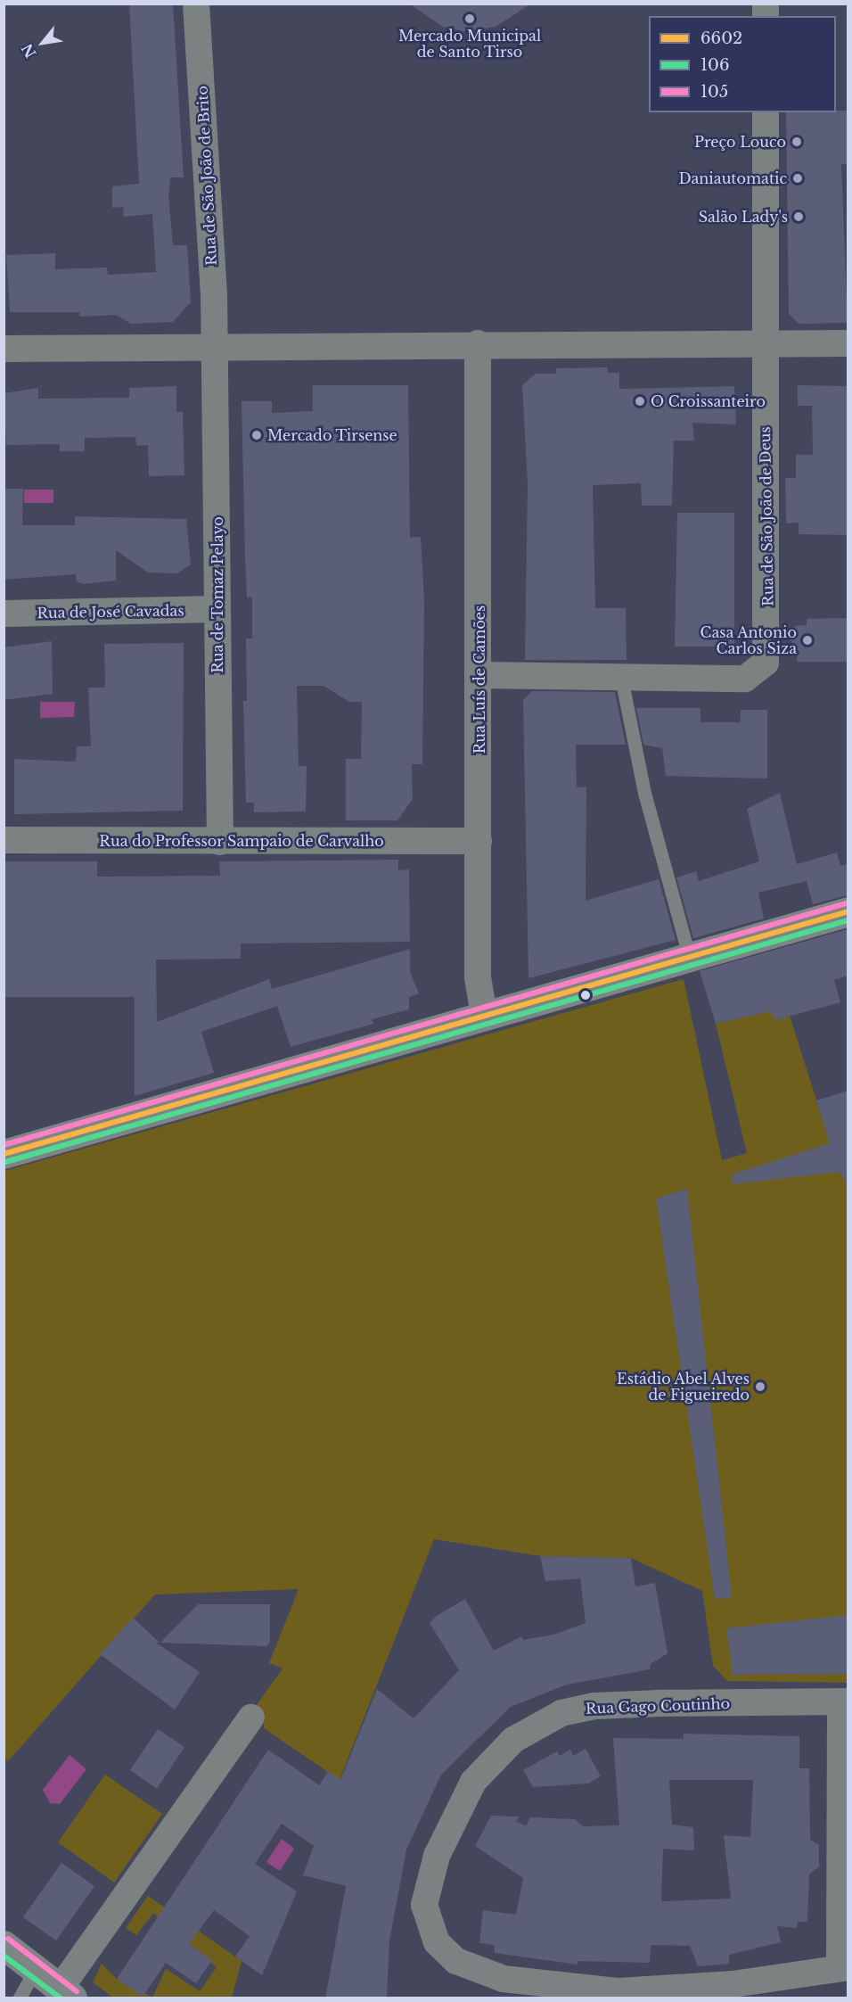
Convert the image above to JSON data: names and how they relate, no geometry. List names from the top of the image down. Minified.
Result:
{"streets":{"street":["Rua de São João de Brito","Rua de São João de Deus","Rua de Tomaz Pelayo","Rua de José Cavadas","Rua Luís de Camões","Rua do Professor Sampaio de Carvalho","Rua Gago Coutinho"]},"crossings":[["Rua de São João de Brito","Rua de Tomaz Pelayo"],["Rua de São João de Deus","Rua Luís de Camões"],["Rua de Tomaz Pelayo","Rua de José Cavadas"],["Rua de Tomaz Pelayo","Rua do Professor Sampaio de Carvalho"],["Rua Luís de Camões","Rua do Professor Sampaio de Carvalho"]],"places":["Mercado Municipal de Santo Tirso","Preço Louco","Daniautomatic","Salão Lady's","O Croissanteiro","Mercado Tirsense","Casa Antonio Carlos Siza","Estádio Abel Alves de Figueiredo"],"lines":["transit line 105","transit line 6602","transit line 106"],"legend":["6602","106","105"],"north":"bottom left"}
